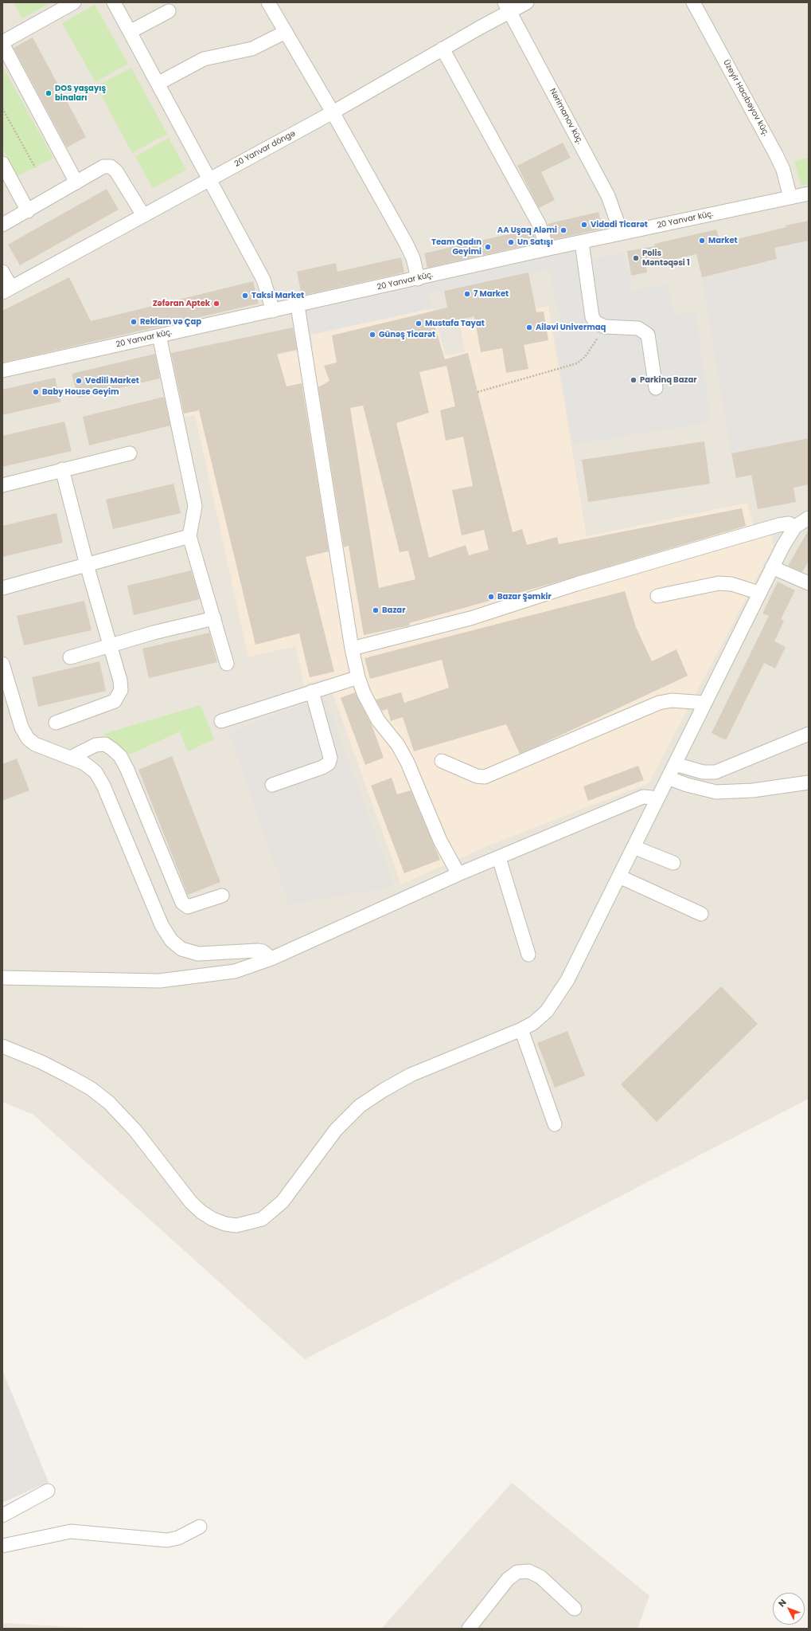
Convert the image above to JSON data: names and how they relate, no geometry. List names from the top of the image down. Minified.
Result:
{"streets":{"street":["Üzeyir Hacıbəyov küç.","Nərimanov küç.","20 Yanvar döngə","20 Yanvar küç."]},"crossings":[["Üzeyir Hacıbəyov küç.","20 Yanvar küç."],["Nərimanov küç.","20 Yanvar döngə"],["Nərimanov küç.","20 Yanvar küç."]],"places":["DOS yaşayış binaları","Vidadi Ticarət","AA Uşaq Aləmi","Market","Un Satışı","Team Qadın Geyimi","Polis Məntəqəsi 1","7 Market","Taksi Market","Zəfəran Aptek","Reklam və Çap","Mustafa Tayat","Ailəvi Univermaq","Günəş Ticarət","Parkinq Bazar","Vedili Market","Baby House Geyim","Bazar Şəmkir","Bazar"],"north":"top left"}
